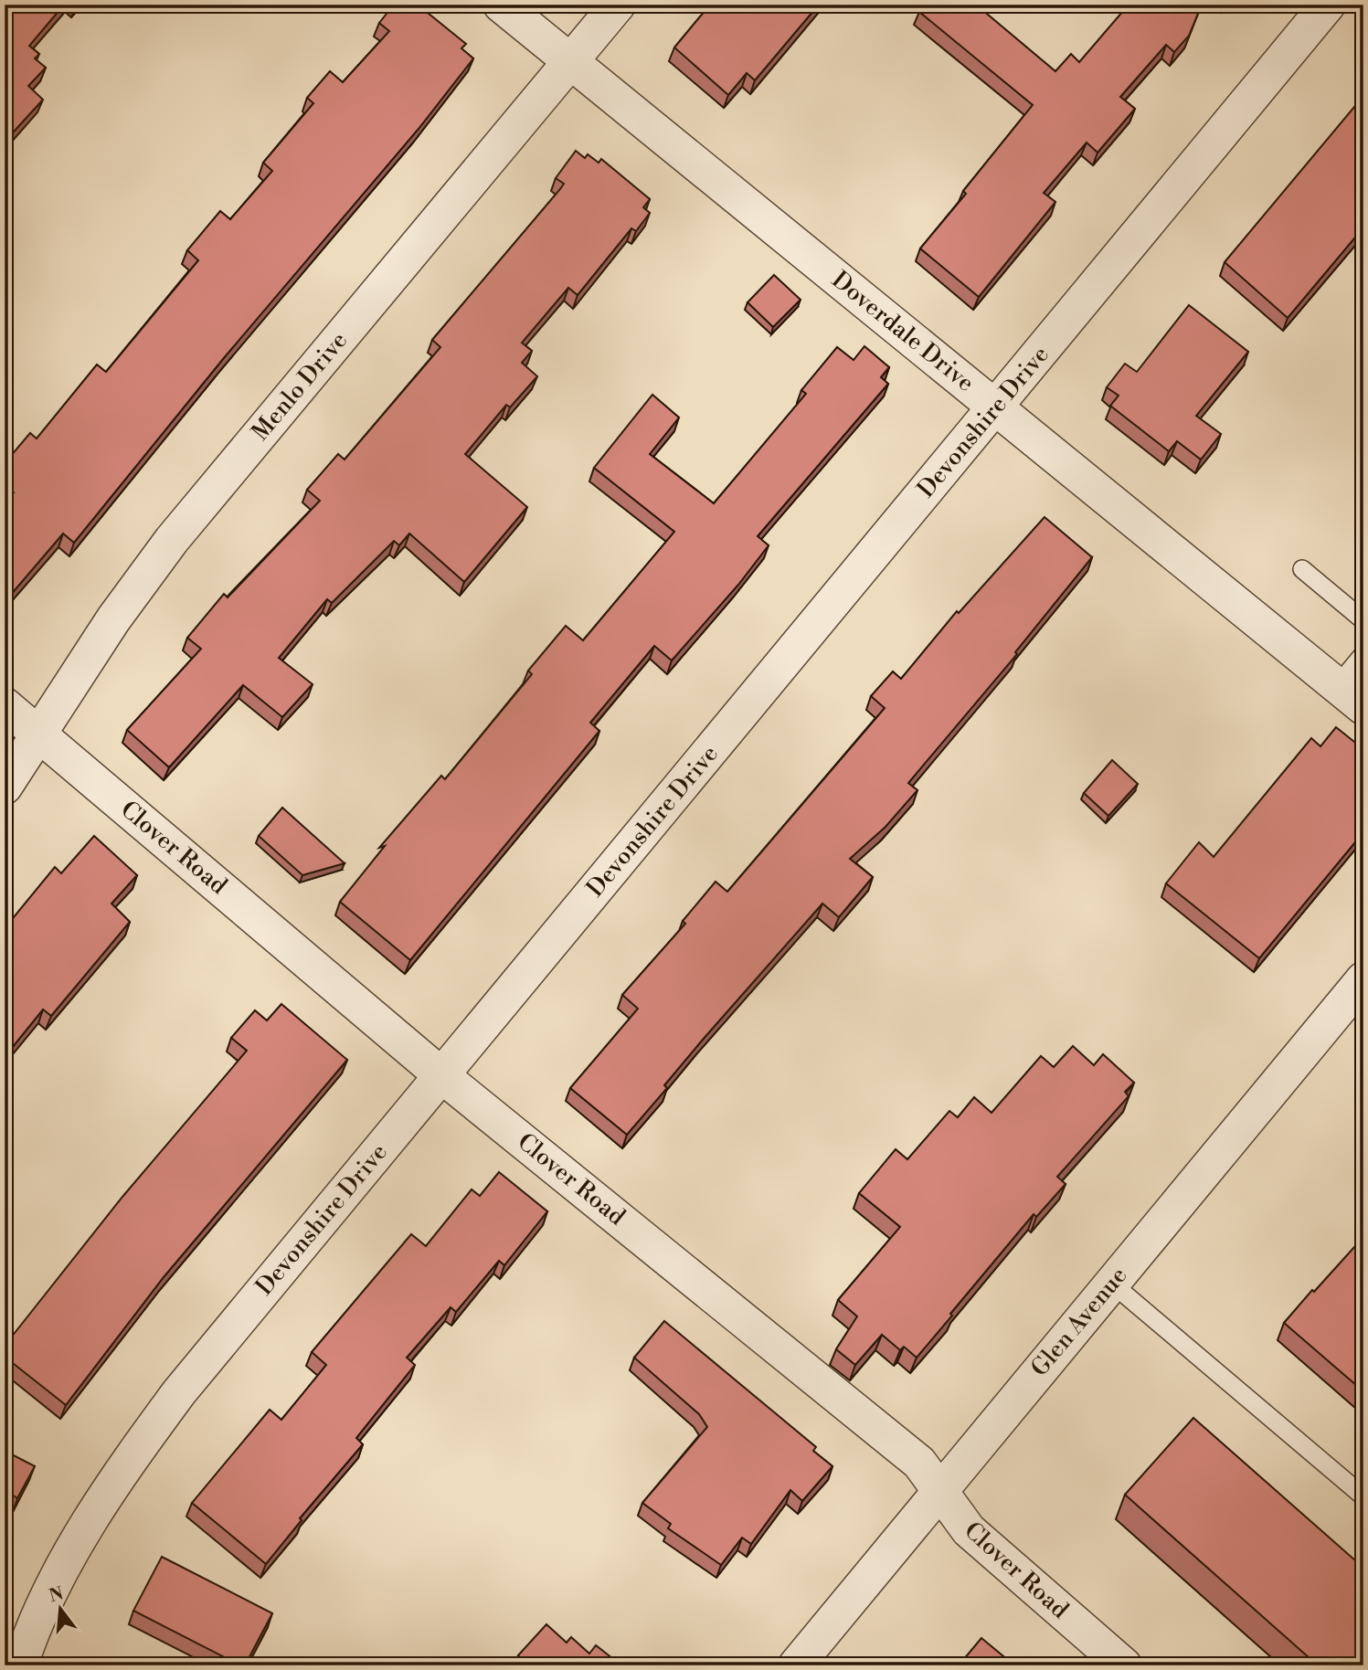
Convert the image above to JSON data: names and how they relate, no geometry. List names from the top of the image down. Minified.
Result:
{"streets":{"street":["Doverdale Drive","Menlo Drive","Devonshire Drive","Clover Road","Glen Avenue"]},"crossings":[["Doverdale Drive","Menlo Drive"],["Doverdale Drive","Devonshire Drive"],["Menlo Drive","Clover Road"],["Devonshire Drive","Clover Road"],["Clover Road","Glen Avenue"]],"north":"top"}
